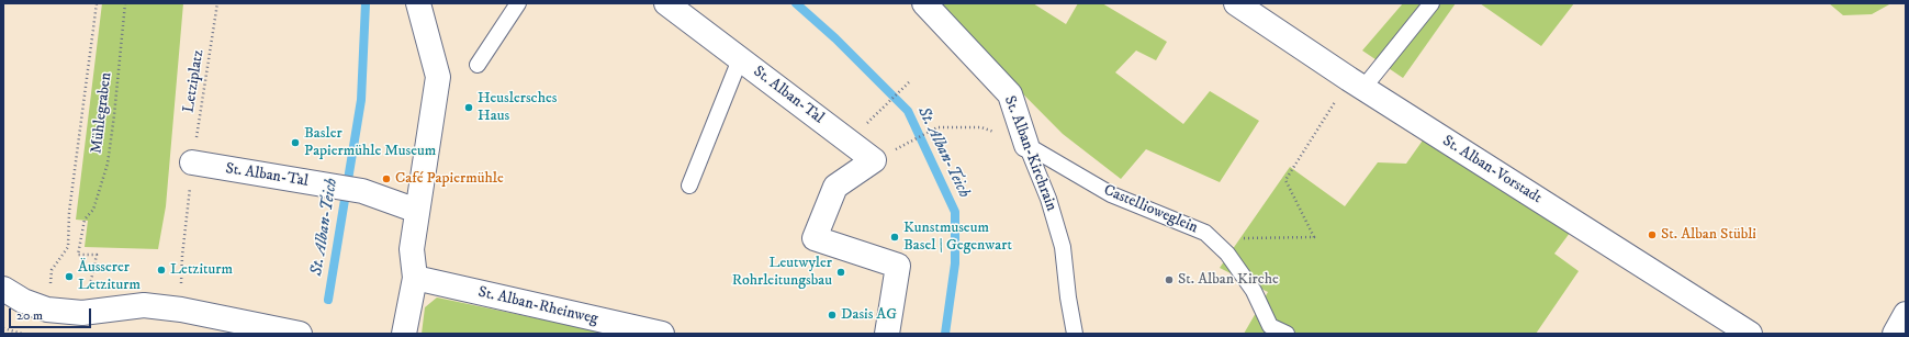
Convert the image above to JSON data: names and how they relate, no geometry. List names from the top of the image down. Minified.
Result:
{"streets":{"street":["St. Alban-Tal","St. Alban-Kirchrain","St. Alban-Vorstadt","St. Alban-Rheinweg"],"lane":["Castellioweglein"],"path":["Letziplatz","Mühlegraben"]},"crossings":[["Letziplatz","St. Alban-Tal"],["St. Alban-Kirchrain","Castellioweglein"]],"water":["St. Alban-Teich"],"places":["Heuslersches Haus","Basler Papiermühle Museum","Café Papiermühle","St. Alban Stübli","Kunstmuseum Basel | Gegenwart","Letziturm","Leutwyler Rohrleitungsbau","Äusserer Letziturm","St. Alban Kirche","Dasis AG"],"scale_bar":"20 m"}
